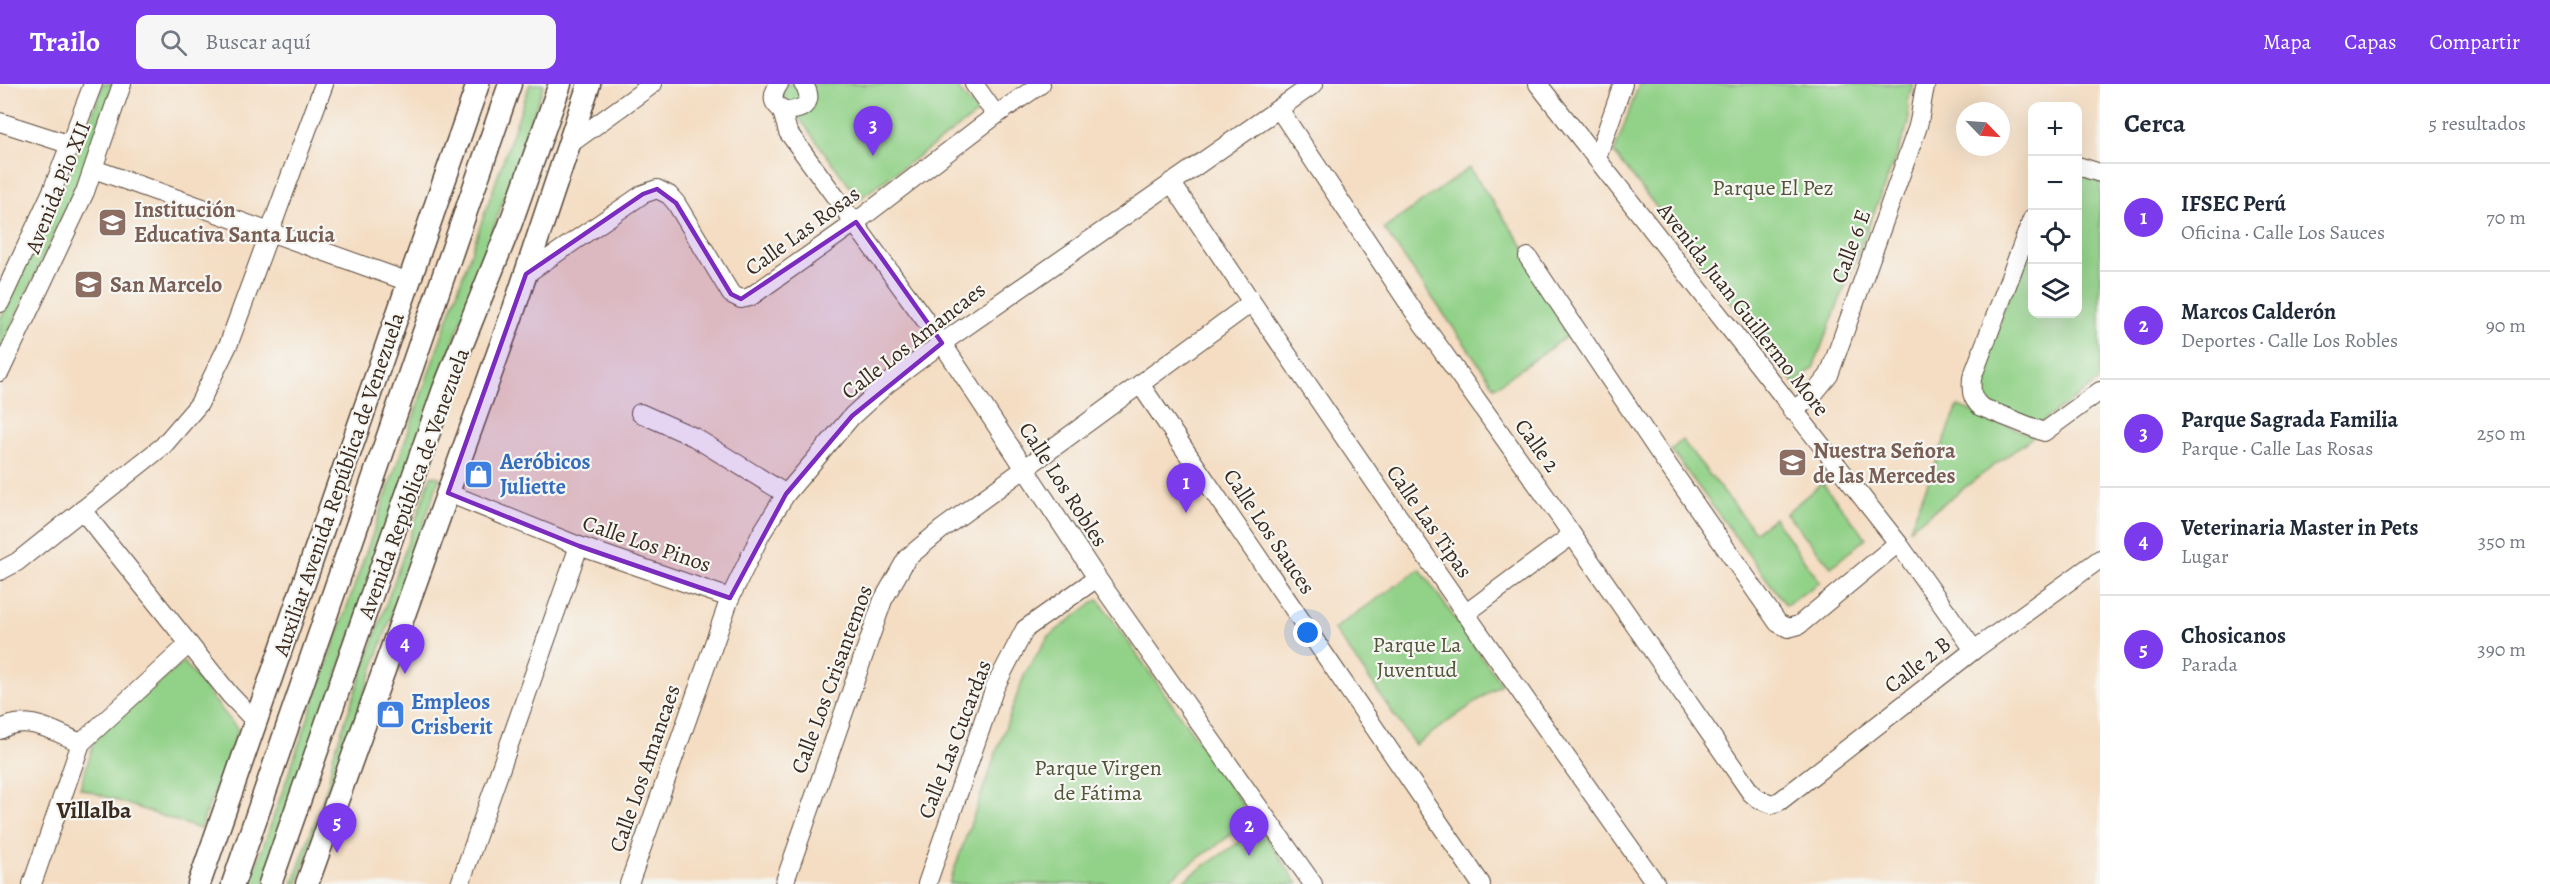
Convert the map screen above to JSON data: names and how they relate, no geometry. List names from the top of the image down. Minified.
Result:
{"streets":{"main road":["Avenida República de Venezuela","Auxiliar Avenida República de Venezuela"],"street":["Avenida Pio XII","Calle Las Rosas","Calle 6 E","Avenida Juan Guillermo More","Calle Los Amancaes","Calle 2","Calle Los Robles","Calle Las Tipas","Calle Los Sauces","Calle Los Pinos","Calle 2 B","Calle Los Crisantemos","Calle Las Cucardas"]},"crossings":[["Calle Las Rosas","Calle Los Robles"],["Calle 6 E","Avenida Juan Guillermo More"],["Avenida Juan Guillermo More","Calle 2 B"],["Calle Los Amancaes","Calle 2"],["Calle Los Amancaes","Calle Los Robles"],["Calle Los Amancaes","Calle Las Tipas"],["Calle Los Amancaes","Calle Los Pinos"],["Calle 2","Calle 2 B"],["Calle Los Robles","Calle Los Crisantemos"],["Calle Los Robles","Calle Las Cucardas"],["Calle Las Tipas","Calle Los Crisantemos"],["Calle Los Sauces","Calle Los Crisantemos"]],"districts":["Villalba"],"parks":["Parque El Pez","Parque La Juventud","Parque Virgen de Fátima"],"places":{"school or university":["Institución Educativa Santa Lucia","San Marcelo","Nuestra Señora de las Mercedes"],"shop":["Aeróbicos Juliette","Empleos Crisberit"]},"north":"bottom right","page":{"header":"Trailo","search":"Buscar aquí","nav":["Mapa","Capas","Compartir"],"heading":["Cerca","5 resultados"],"map_buttons":["+","−"],"pins":["3","1","4","5","2"],"list":[{"mark":"1","name":"IFSEC Perú","note":"Oficina · Calle Los Sauces","value":"70 m"},{"mark":"2","name":"Marcos Calderón","note":"Deportes · Calle Los Robles","value":"90 m"},{"mark":"3","name":"Parque Sagrada Familia","note":"Parque · Calle Las Rosas","value":"250 m"},{"mark":"4","name":"Veterinaria Master in Pets","note":"Lugar","value":"350 m"},{"mark":"5","name":"Chosicanos","note":"Parada","value":"390 m"}]}}
